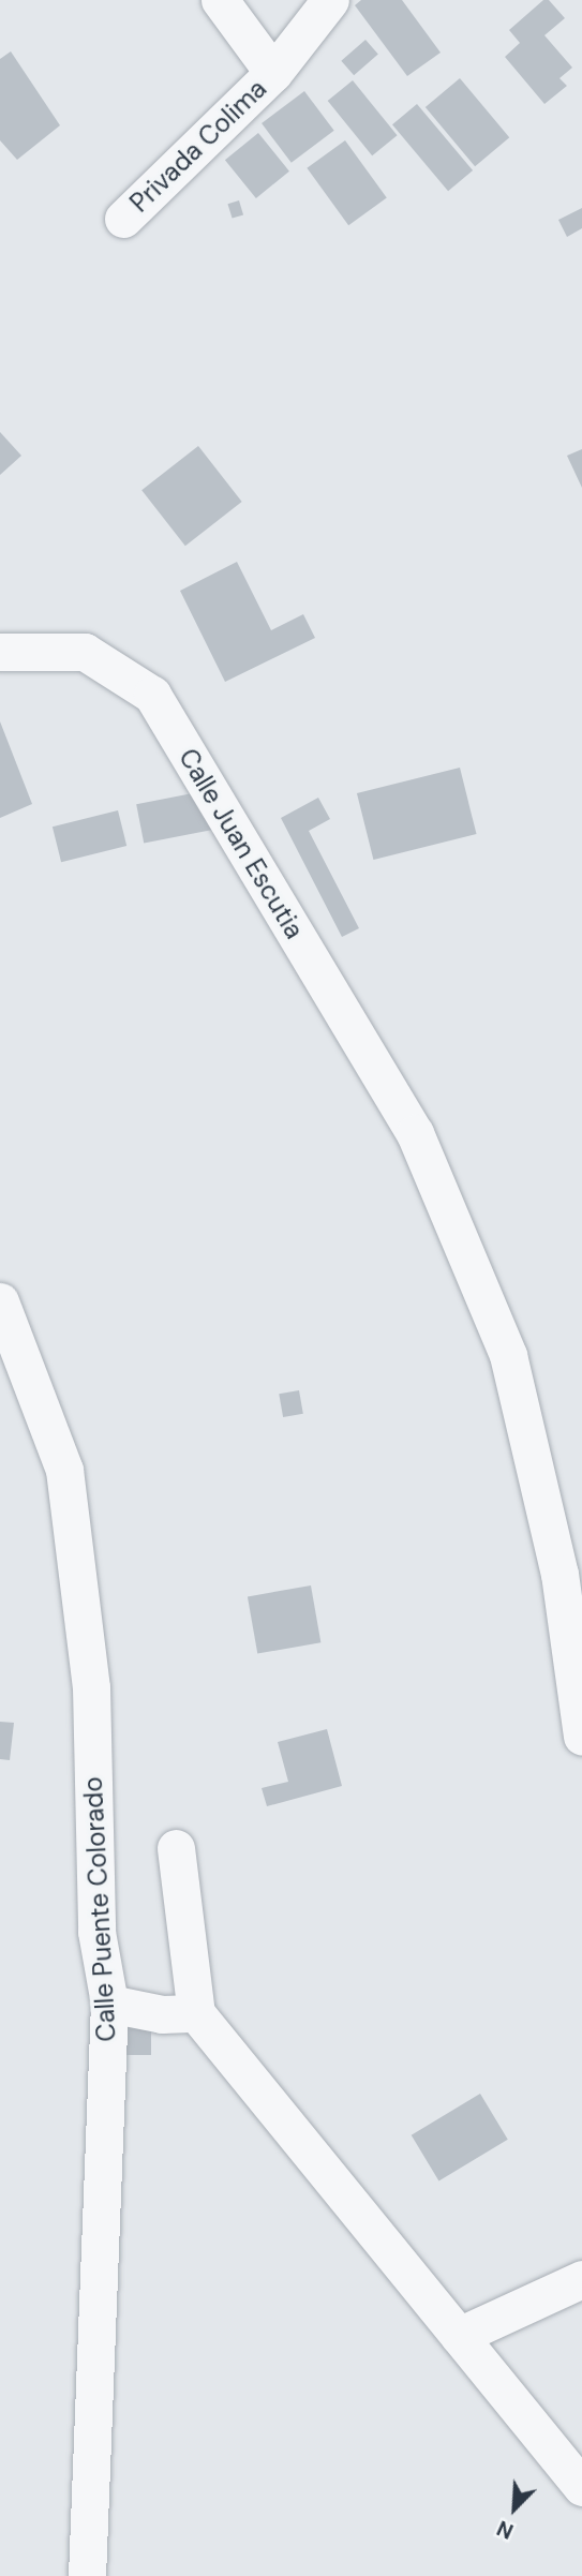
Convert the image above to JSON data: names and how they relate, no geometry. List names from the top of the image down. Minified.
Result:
{"streets":{"street":["Privada Colima","Calle Juan Escutia","Calle Puente Colorado"]},"north":"bottom left"}
